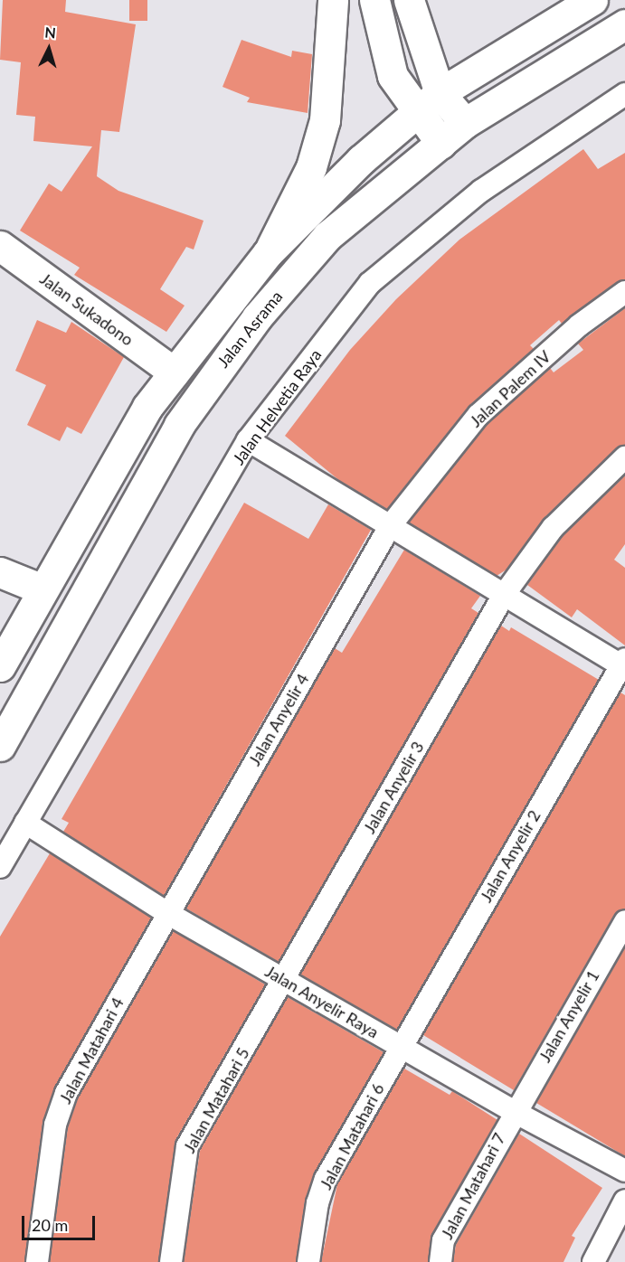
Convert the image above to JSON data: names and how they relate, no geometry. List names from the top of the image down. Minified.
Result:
{"streets":{"main road":["Jalan Sukadono","Jalan Asrama"],"street":["Jalan Palem IV","Jalan Helvetia Raya","Jalan Anyelir 4","Jalan Anyelir 3","Jalan Anyelir 2","Jalan Anyelir Raya","Jalan Anyelir 1","Jalan Matahari 4","Jalan Matahari 5","Jalan Matahari 6","Jalan Matahari 7"]},"crossings":[["Jalan Sukadono","Jalan Asrama"],["Jalan Palem IV","Jalan Anyelir 4"],["Jalan Helvetia Raya","Jalan Anyelir Raya"],["Jalan Anyelir 4","Jalan Anyelir Raya"],["Jalan Anyelir 4","Jalan Matahari 4"],["Jalan Anyelir 3","Jalan Anyelir Raya"],["Jalan Anyelir 3","Jalan Matahari 5"],["Jalan Anyelir 2","Jalan Anyelir Raya"],["Jalan Anyelir 2","Jalan Matahari 6"],["Jalan Anyelir Raya","Jalan Anyelir 1"],["Jalan Anyelir Raya","Jalan Matahari 4"],["Jalan Anyelir Raya","Jalan Matahari 5"],["Jalan Anyelir Raya","Jalan Matahari 6"],["Jalan Anyelir Raya","Jalan Matahari 7"],["Jalan Anyelir 1","Jalan Matahari 7"]],"scale_bar":"20 m","north":"top"}
